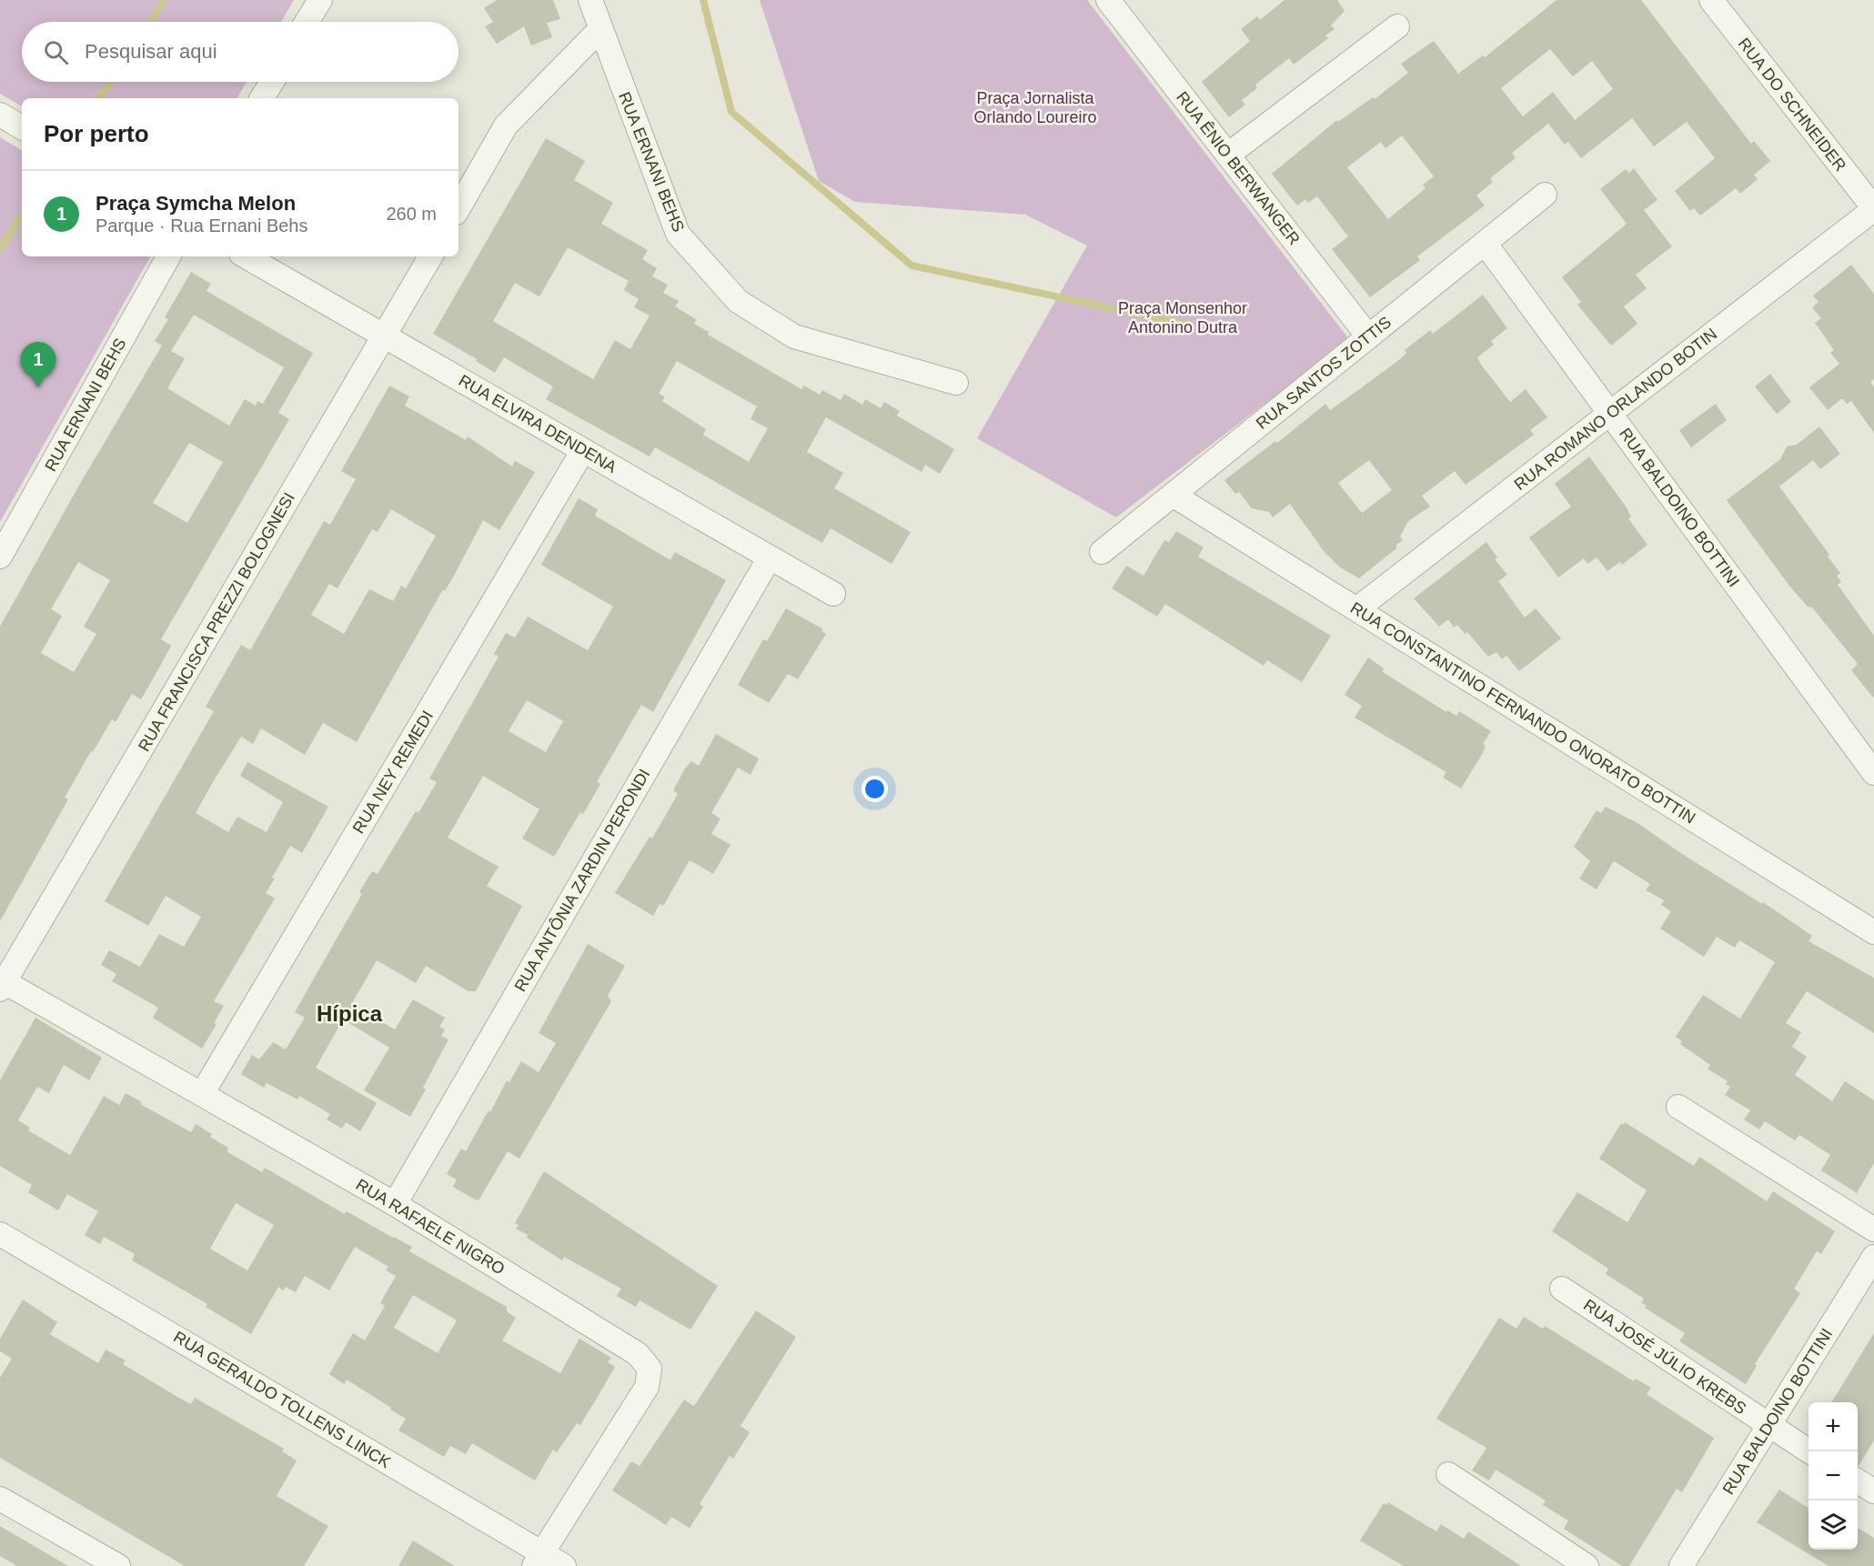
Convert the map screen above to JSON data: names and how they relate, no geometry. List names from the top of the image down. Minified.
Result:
{"streets":{"street":["RUA DO SCHNEIDER","RUA ERNANI BEHS","RUA ÊNIO BERWANGER","RUA SANTOS ZOTTIS","RUA ROMANO ORLANDO BOTIN","RUA ELVIRA DENDENA","RUA BALDOINO BOTTINI","RUA FRANCISCA PREZZI BOLOGNESI","RUA CONSTANTINO FERNANDO ONORATO BOTTIN","RUA NEY REMEDI","RUA ANTÔNIA ZARDIN PERONDI","RUA RAFAELE NIGRO","RUA JOSÉ JÚLIO KREBS","RUA GERALDO TOLLENS LINCK"]},"crossings":[["RUA DO SCHNEIDER","RUA ROMANO ORLANDO BOTIN"],["RUA ÊNIO BERWANGER","RUA SANTOS ZOTTIS"],["RUA SANTOS ZOTTIS","RUA BALDOINO BOTTINI"],["RUA SANTOS ZOTTIS","RUA CONSTANTINO FERNANDO ONORATO BOTTIN"],["RUA ROMANO ORLANDO BOTIN","RUA BALDOINO BOTTINI"],["RUA ROMANO ORLANDO BOTIN","RUA CONSTANTINO FERNANDO ONORATO BOTTIN"],["RUA ELVIRA DENDENA","RUA FRANCISCA PREZZI BOLOGNESI"],["RUA ELVIRA DENDENA","RUA NEY REMEDI"],["RUA ELVIRA DENDENA","RUA ANTÔNIA ZARDIN PERONDI"],["RUA BALDOINO BOTTINI","RUA JOSÉ JÚLIO KREBS"],["RUA FRANCISCA PREZZI BOLOGNESI","RUA RAFAELE NIGRO"],["RUA NEY REMEDI","RUA RAFAELE NIGRO"],["RUA ANTÔNIA ZARDIN PERONDI","RUA RAFAELE NIGRO"],["RUA RAFAELE NIGRO","RUA GERALDO TOLLENS LINCK"]],"districts":["Hípica"],"parks":["Praça Jornalista Orlando Loureiro","Praça Monsenhor Antonino Dutra"],"page":{"search":"Pesquisar aqui","heading":"Por perto","list":[{"mark":"1","name":"Praça Symcha Melon","note":"Parque · Rua Ernani Behs","value":"260 m"}],"pins":"1","map_buttons":["+","−"]}}
